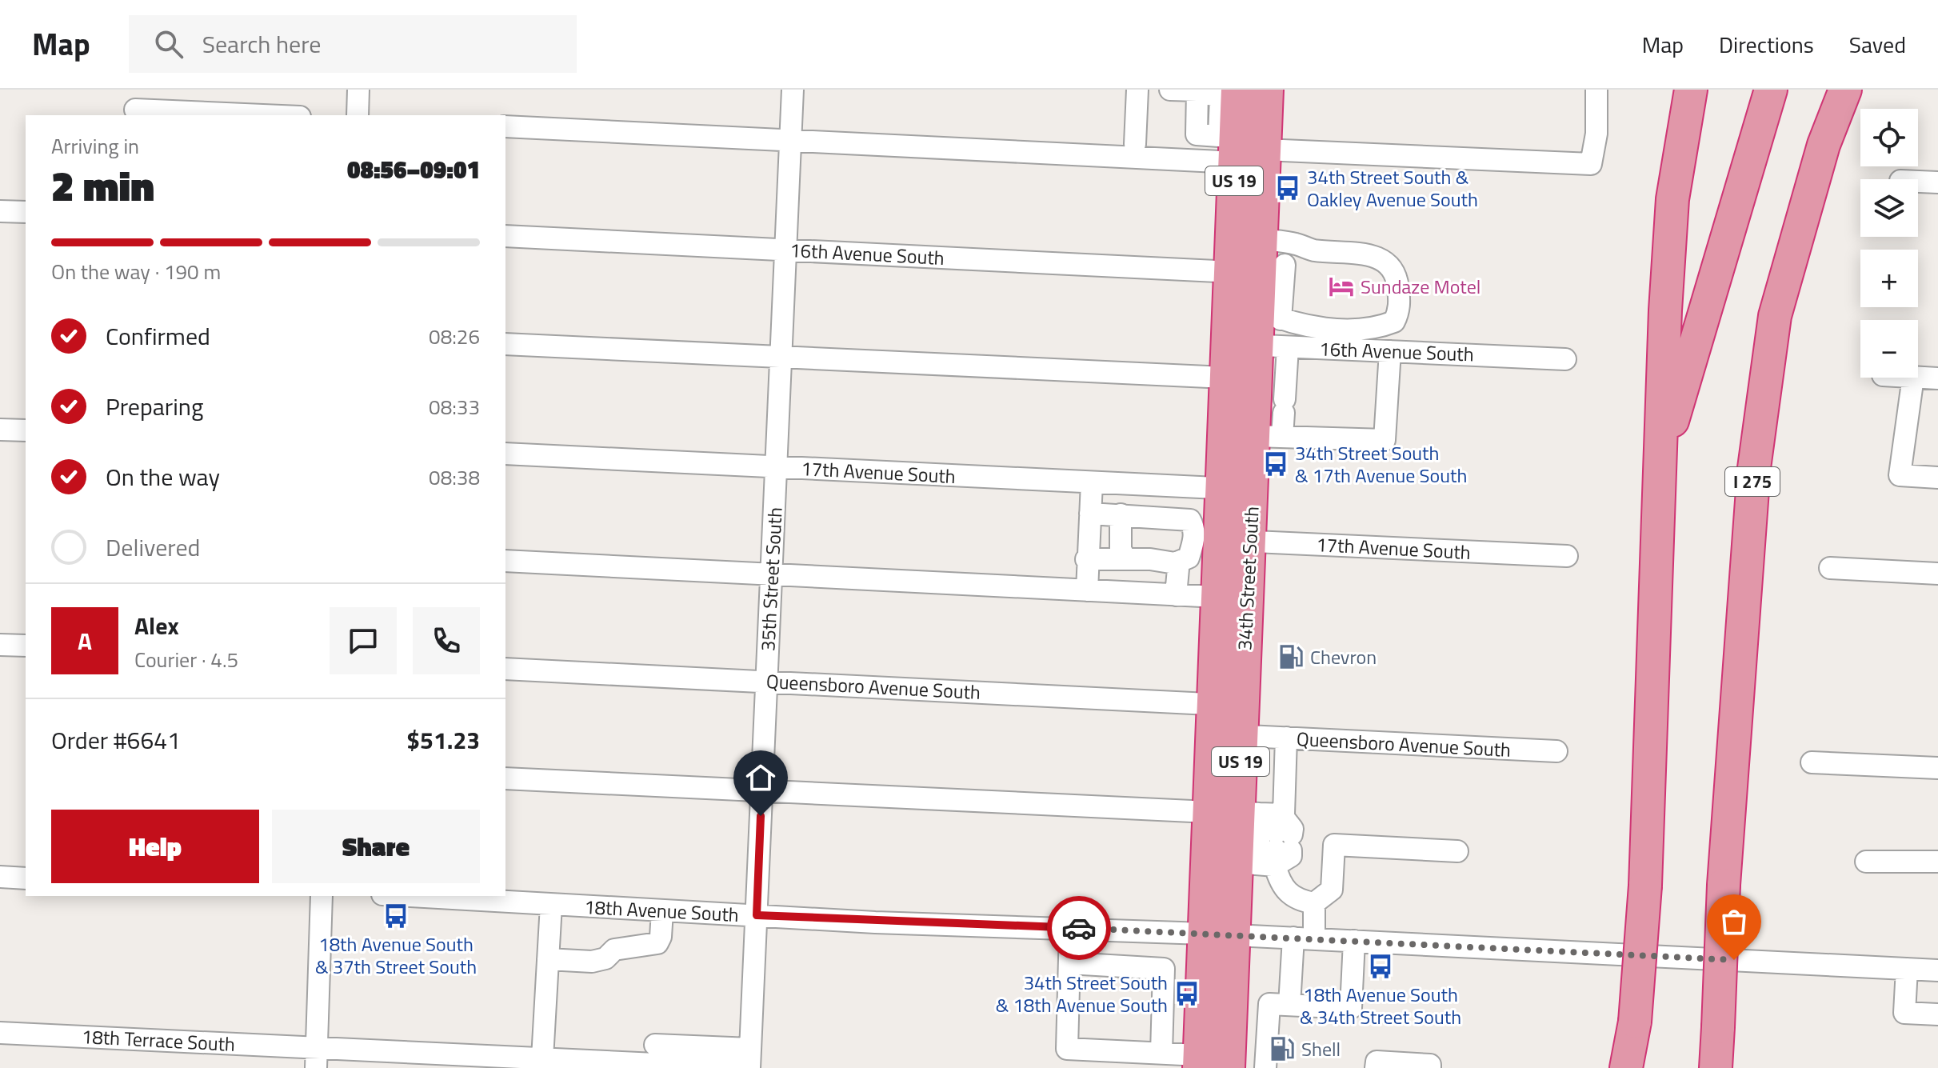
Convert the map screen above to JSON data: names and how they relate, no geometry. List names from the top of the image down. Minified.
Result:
{"streets":{"highway":["US 19","I 275","34th Street South"],"street":["16th Avenue South","17th Avenue South","35th Street South","Queensboro Avenue South","18th Avenue South","18th Terrace South"]},"crossings":[["16th Avenue South","34th Street South"],["16th Avenue South","35th Street South"],["17th Avenue South","34th Street South"],["17th Avenue South","35th Street South"],["34th Street South","Queensboro Avenue South"],["34th Street South","18th Avenue South"],["35th Street South","Queensboro Avenue South"],["35th Street South","18th Avenue South"]],"places":{"bus stop":["34th Street South & Oakley Avenue South","34th Street South & 17th Avenue South","18th Avenue South & 37th Street South","18th Avenue South & 34th Street South","34th Street South & 18th Avenue South"],"hotel":["Sundaze Motel"],"fuel station":["Chevron","Shell"]},"page":{"header":"Map","search":"Search here","nav":["Map","Directions","Saved"],"map_buttons":["+","−"],"heading":["2 min","Arriving in","08:56–09:01"],"panel":["Alex","Courier · 4.5","Order #6641","$51.23"],"bar":"On the way · 190 m","list":[["Confirmed","08:26"],["Preparing","08:33"],["On the way","08:38"],"Delivered"],"round":"A","buttons":["Help","Share"]}}
